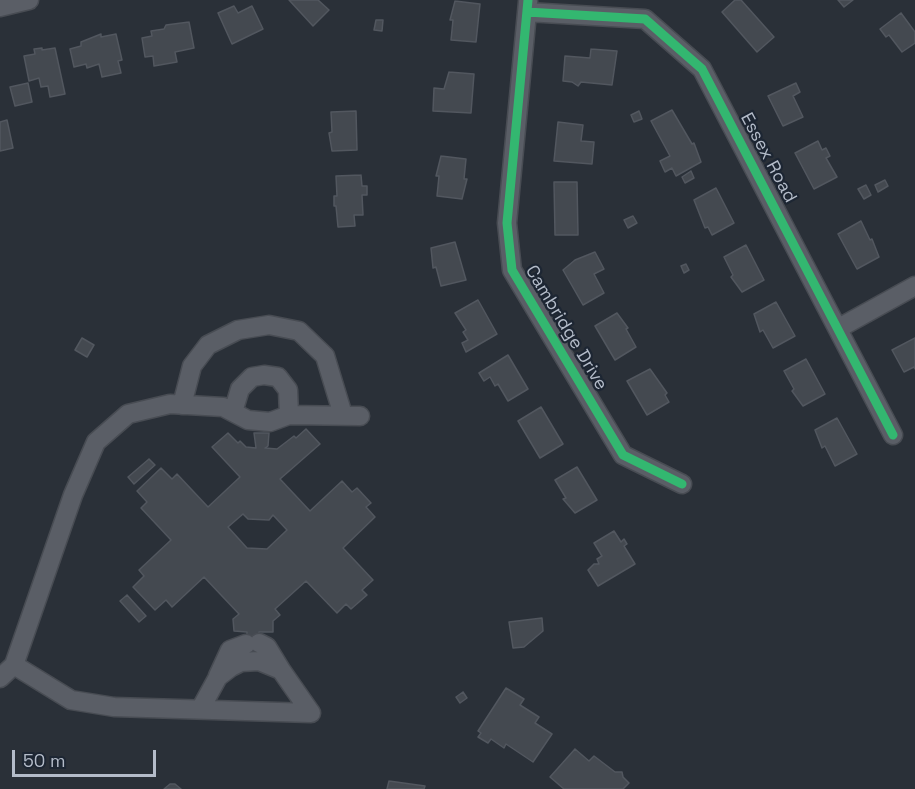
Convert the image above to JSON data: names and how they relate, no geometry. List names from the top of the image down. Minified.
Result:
{"streets":{"street":["Essex Road","Cambridge Drive"]},"crossings":[["Essex Road","Cambridge Drive"]],"scale_bar":"50 m"}
